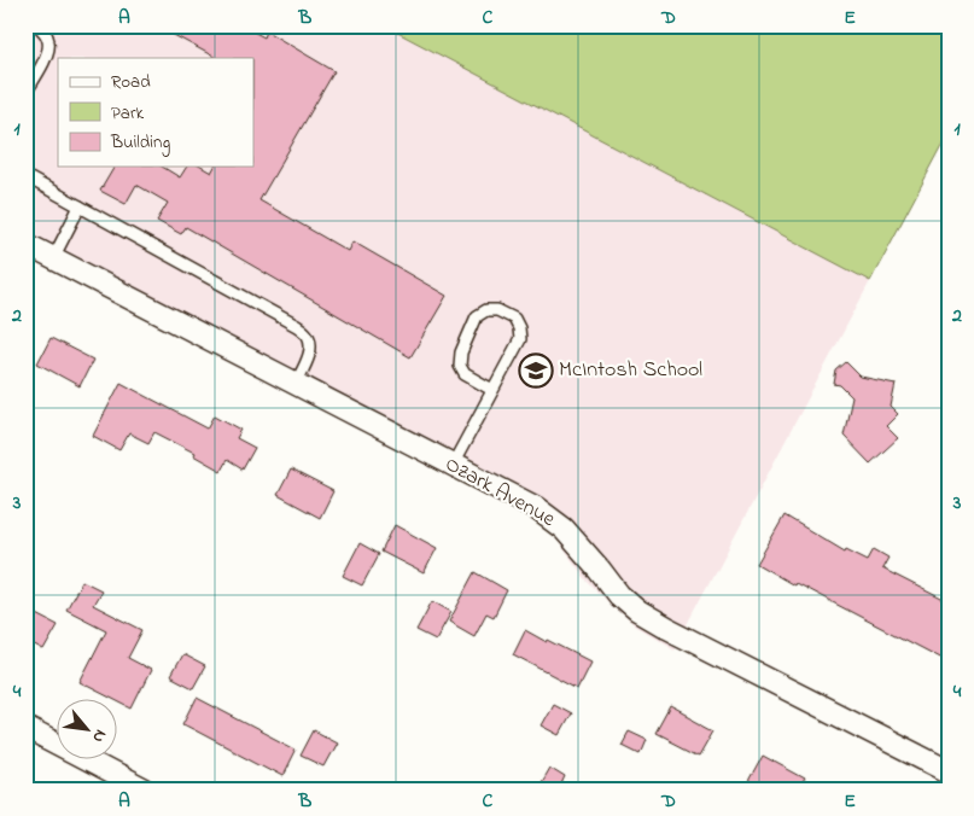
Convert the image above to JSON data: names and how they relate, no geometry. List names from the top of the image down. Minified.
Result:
{"streets":{"street":["Ozark Avenue"]},"places":{"school or university":["McIntosh School"]},"legend":["Road","Park","Building"],"north":"bottom right","grid":{"columns":["A","B","C","D","E"],"rows":["1","2","3","4"]}}
